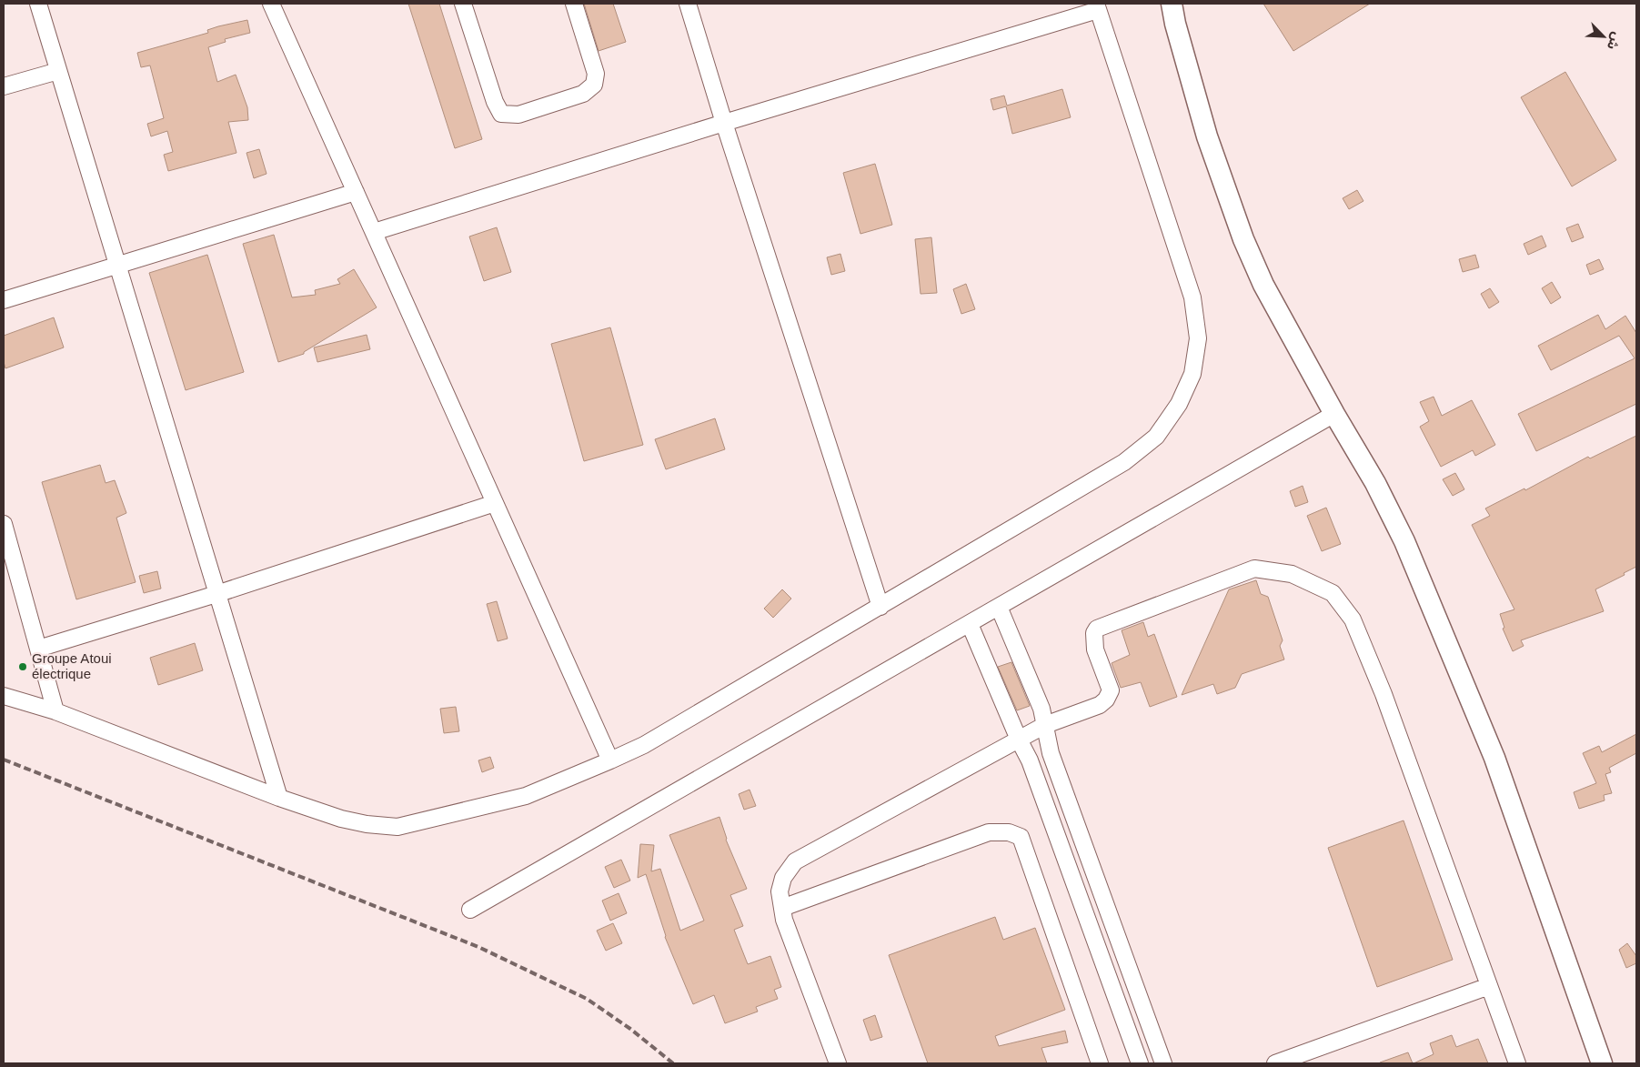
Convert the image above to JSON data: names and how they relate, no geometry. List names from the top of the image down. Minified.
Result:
{"places":["Groupe Atoui électrique"],"north":"bottom right"}
